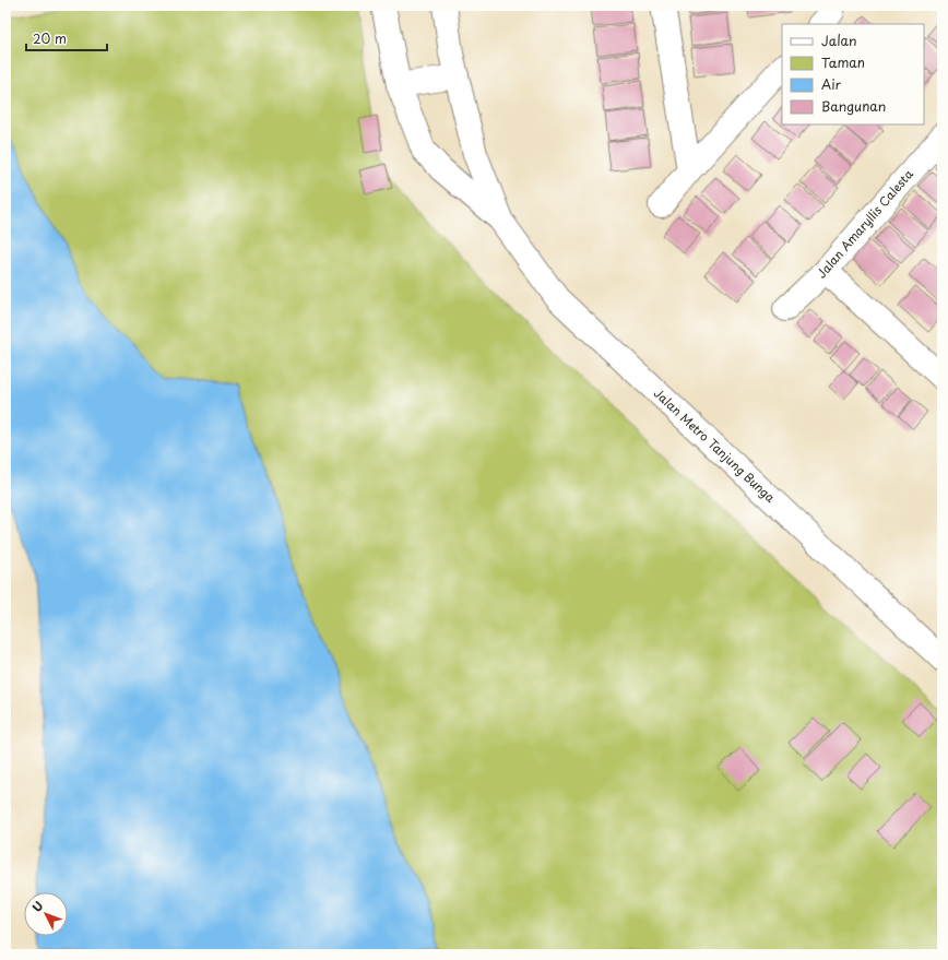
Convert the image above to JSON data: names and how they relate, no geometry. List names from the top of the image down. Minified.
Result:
{"streets":{"main road":["Jalan Amaryllis Calesta","Jalan Metro Tanjung Bunga"]},"legend":["Jalan","Taman","Air","Bangunan"],"scale_bar":"20 m","north":"top left"}
